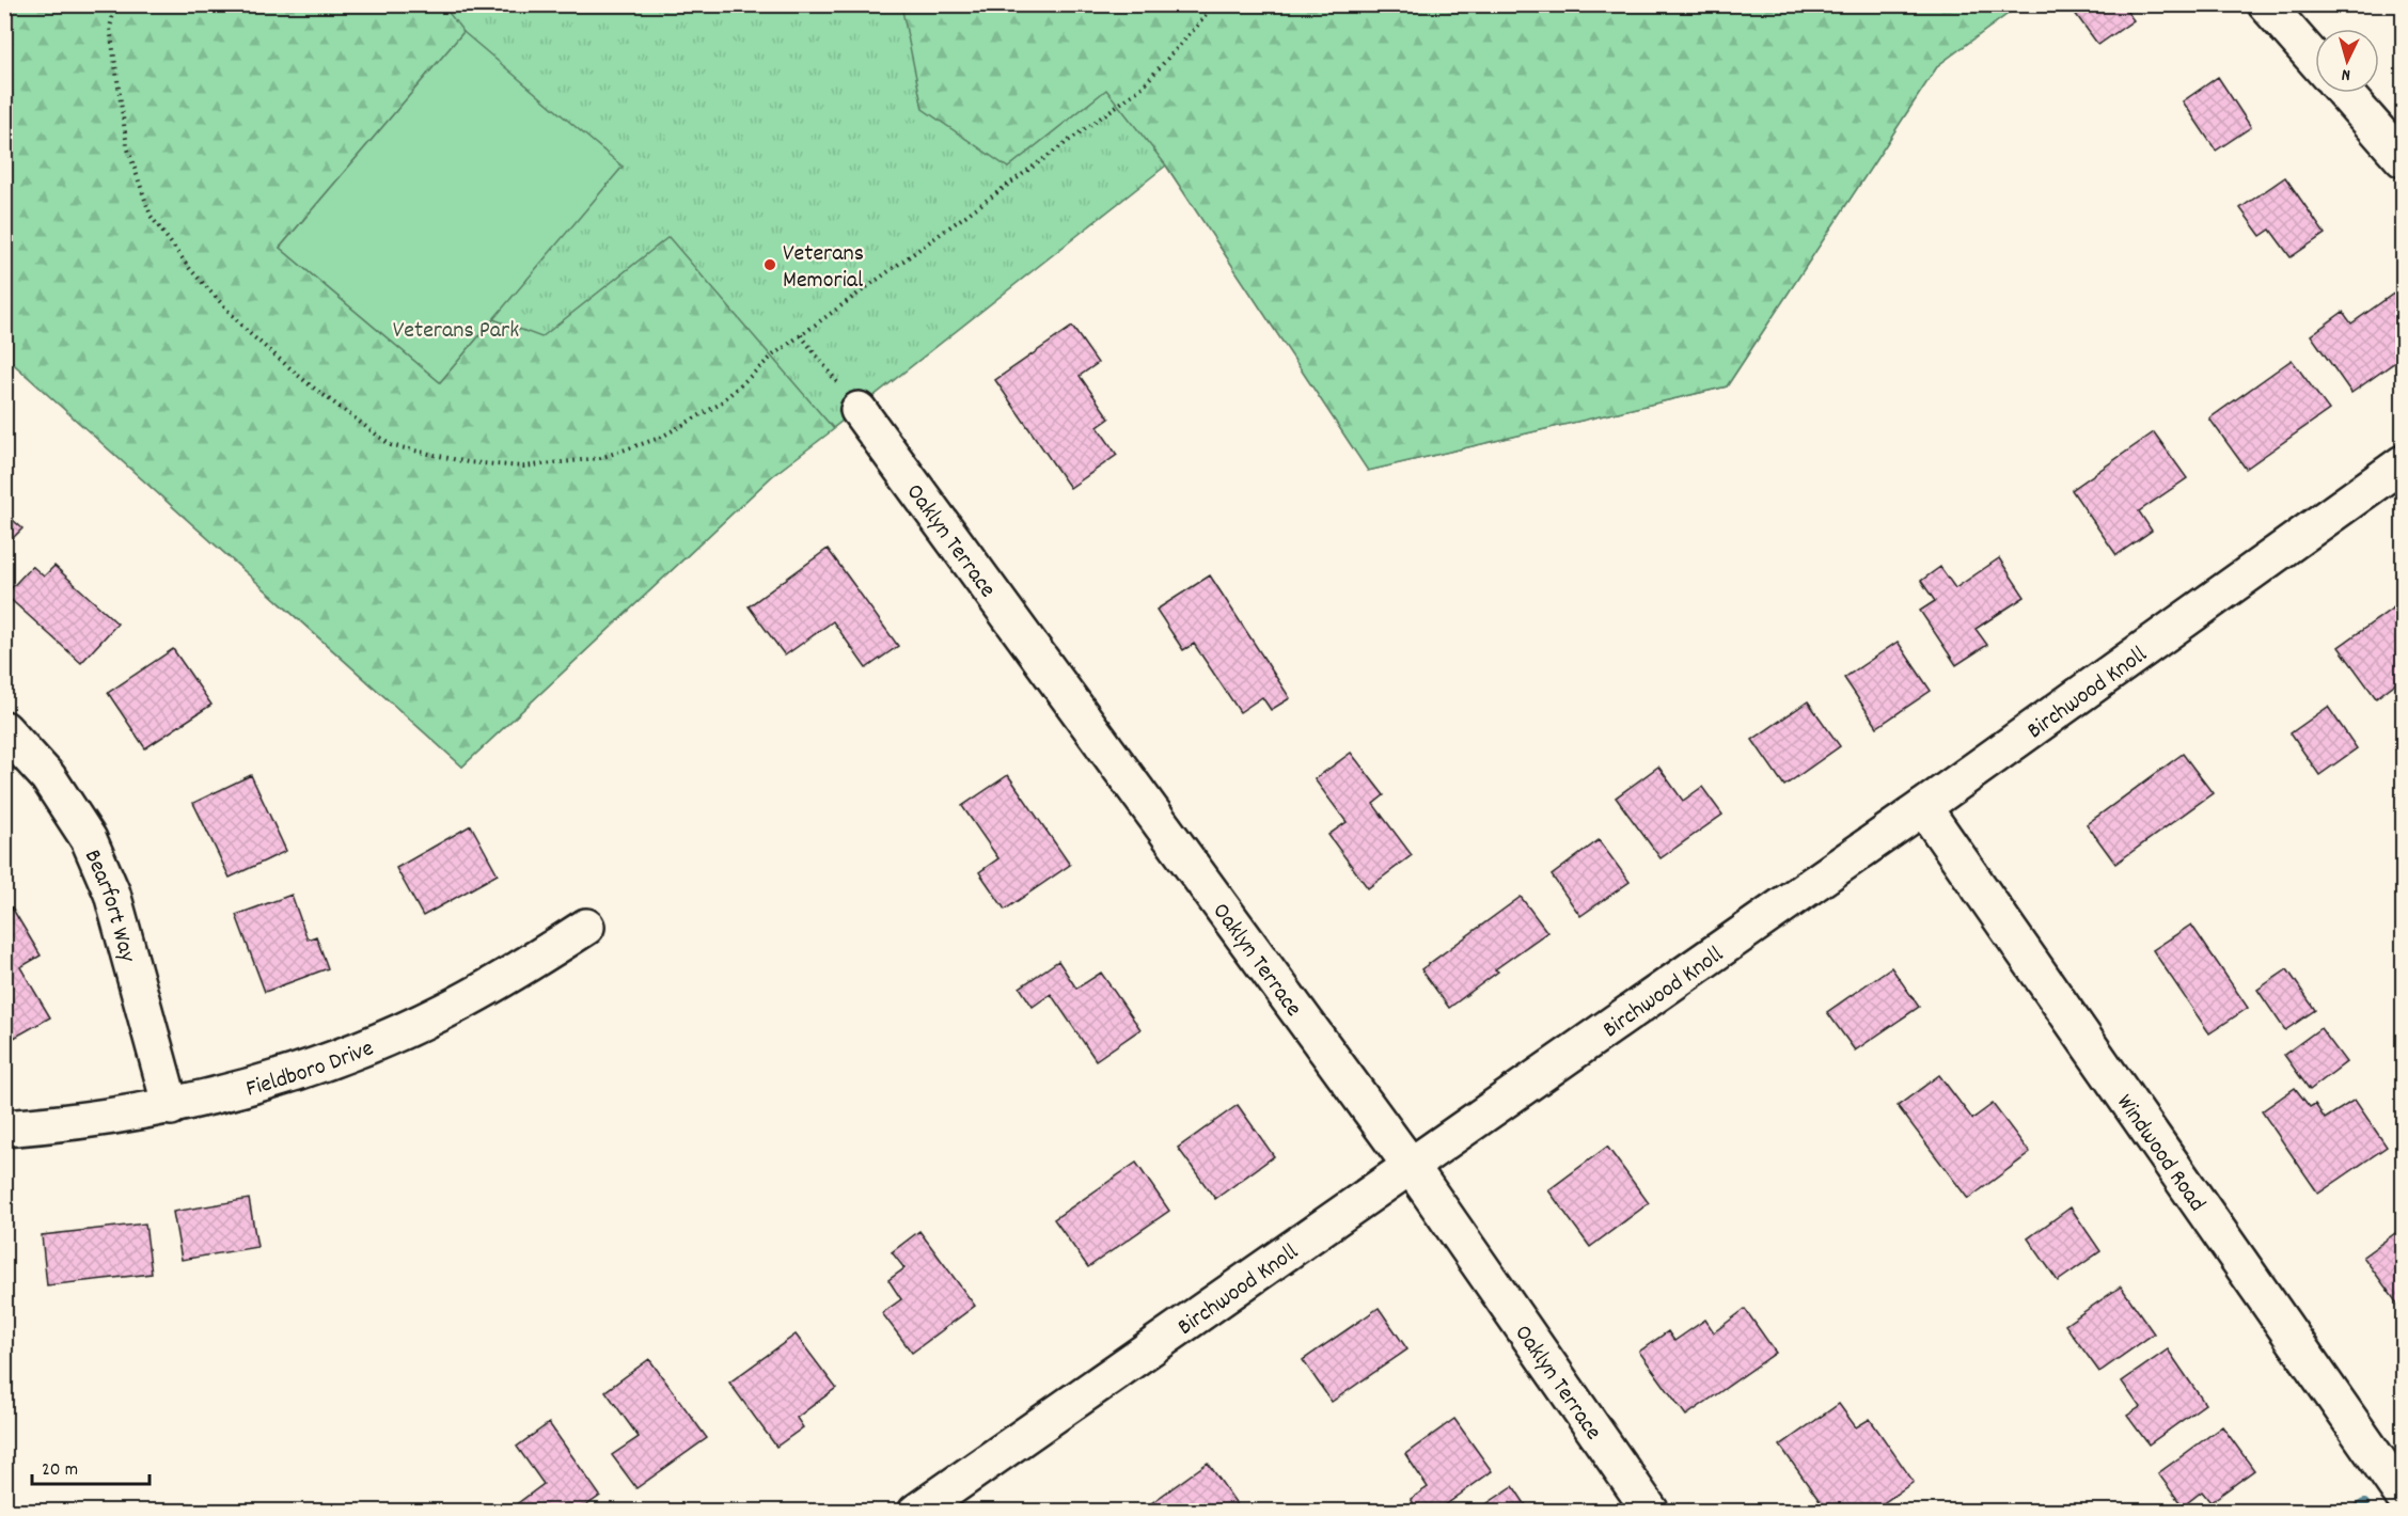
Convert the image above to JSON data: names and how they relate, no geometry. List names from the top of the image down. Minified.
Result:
{"streets":{"street":["Oaklyn Terrace","Birchwood Knoll","Bearfort Way","Fieldboro Drive","Windwood Road"]},"crossings":[["Oaklyn Terrace","Birchwood Knoll"],["Birchwood Knoll","Windwood Road"],["Bearfort Way","Fieldboro Drive"]],"parks":["Veterans Park"],"places":["Veterans Memorial"],"scale_bar":"20 m","north":"bottom"}
